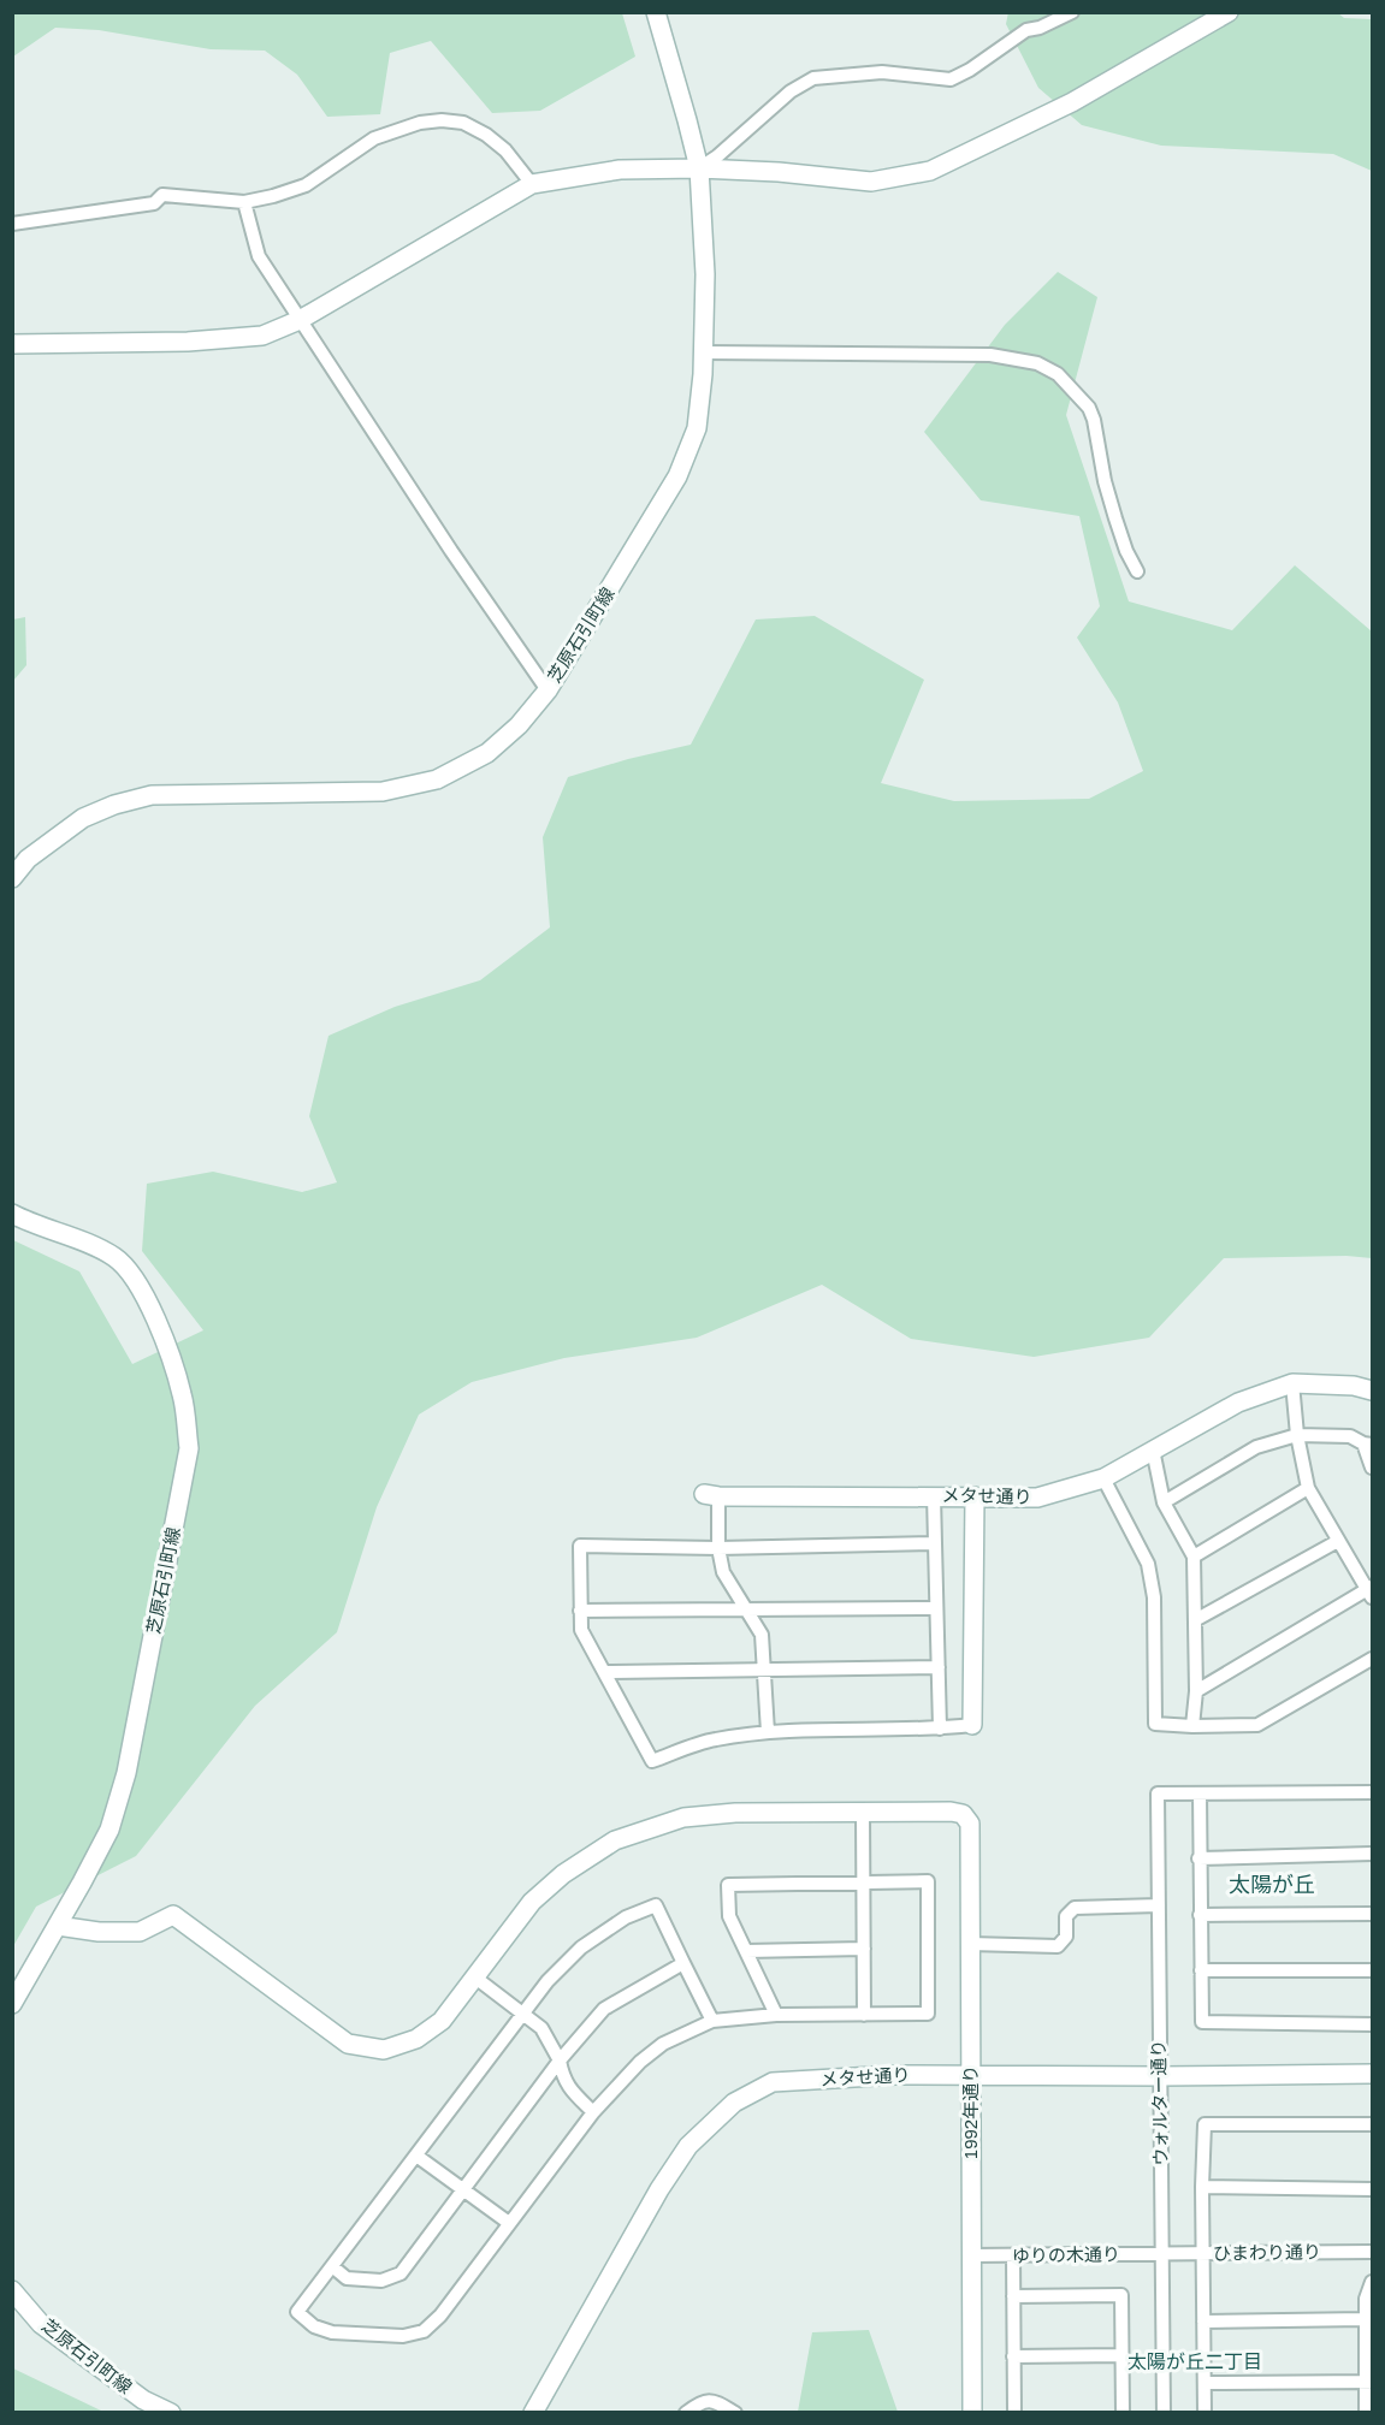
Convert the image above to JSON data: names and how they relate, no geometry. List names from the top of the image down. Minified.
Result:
{"streets":{"street":["芝原石引町線","メタせ通り","ウォルター通り","1992年通り","ひまわり通り","ゆりの木通り"]},"crossings":[["メタせ通り","ウォルター通り"],["メタせ通り","1992年通り"],["ウォルター通り","ひまわり通り"],["ウォルター通り","ゆりの木通り"],["1992年通り","ゆりの木通り"],["ひまわり通り","ゆりの木通り"]],"districts":["太陽が丘","太陽が丘二丁目"]}
